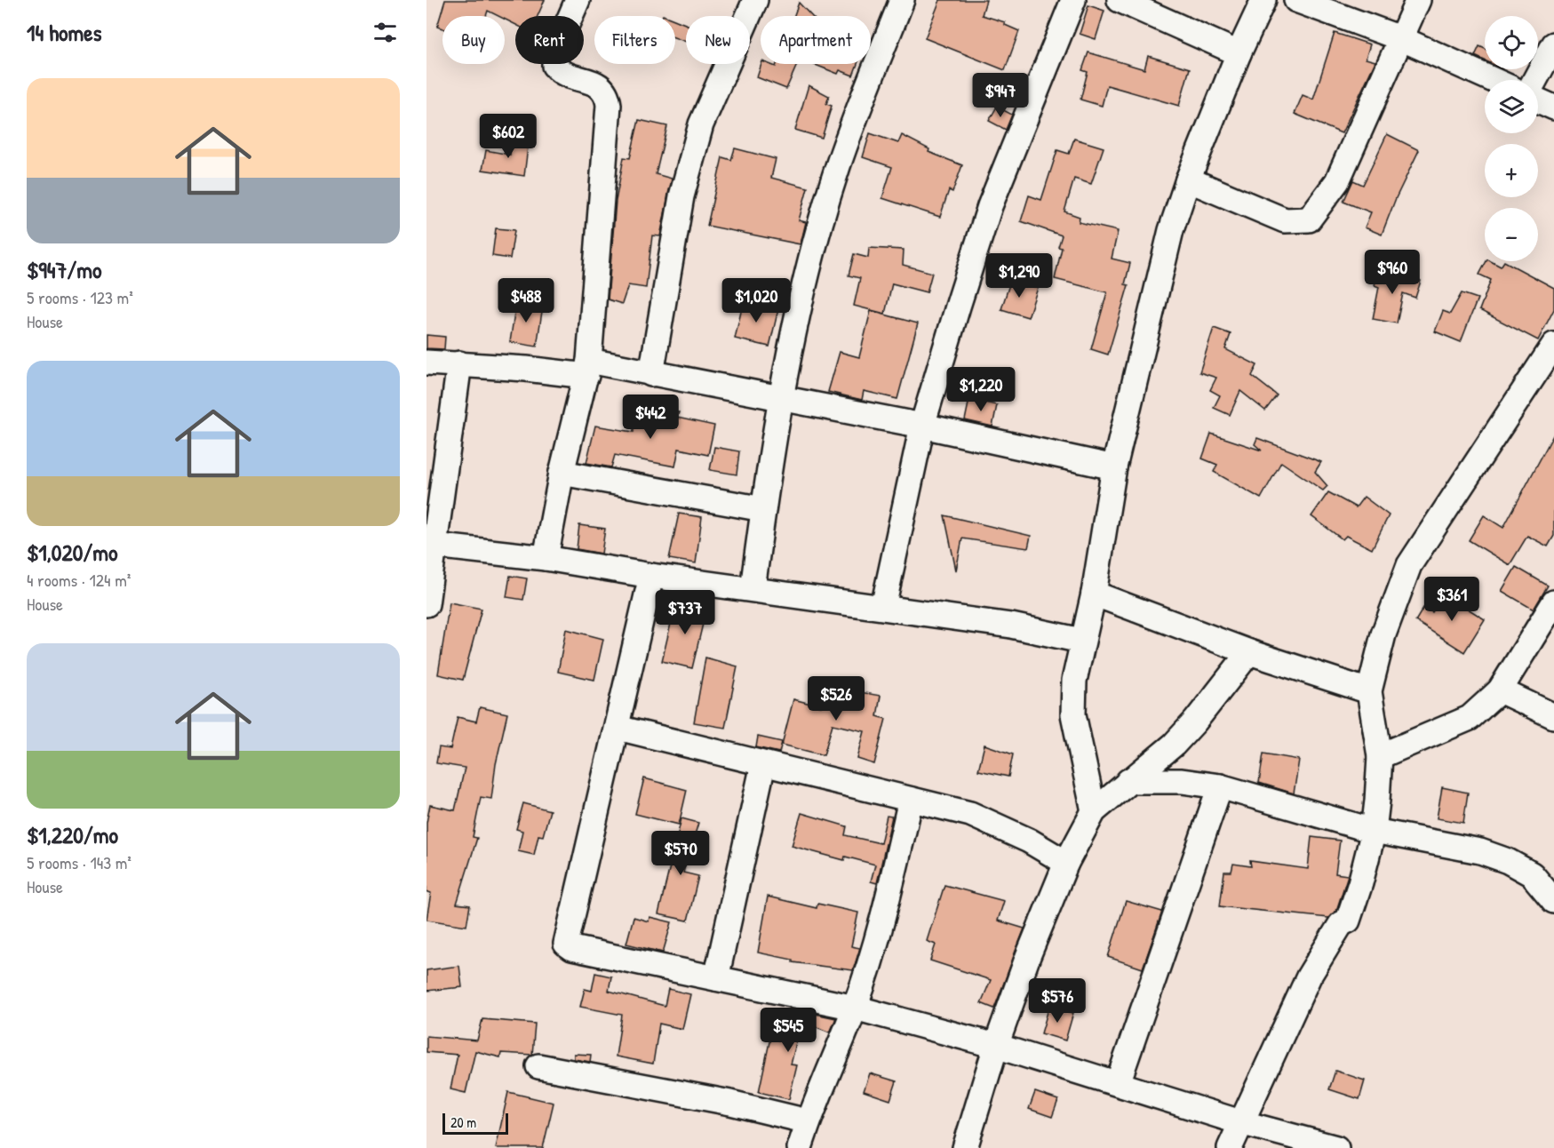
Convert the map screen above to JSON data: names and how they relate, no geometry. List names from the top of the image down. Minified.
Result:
{"scale_bar":"20 m","page":{"heading":"14 homes","map_buttons":["+","−"],"chip":["Buy","Rent","Filters","New","Apartment"],"list":[{"name":"$947/mo","note":"5 rooms · 123 m² · House"},{"name":"$1,020/mo","note":"4 rooms · 124 m² · House"},{"name":"$1,220/mo","note":"5 rooms · 143 m² · House"}],"price":["$947","$602","$960","$1,290","$488","$1,020","$1,220","$442","$361","$737","$526","$570","$576","$545"],"scale":"20 m"}}
